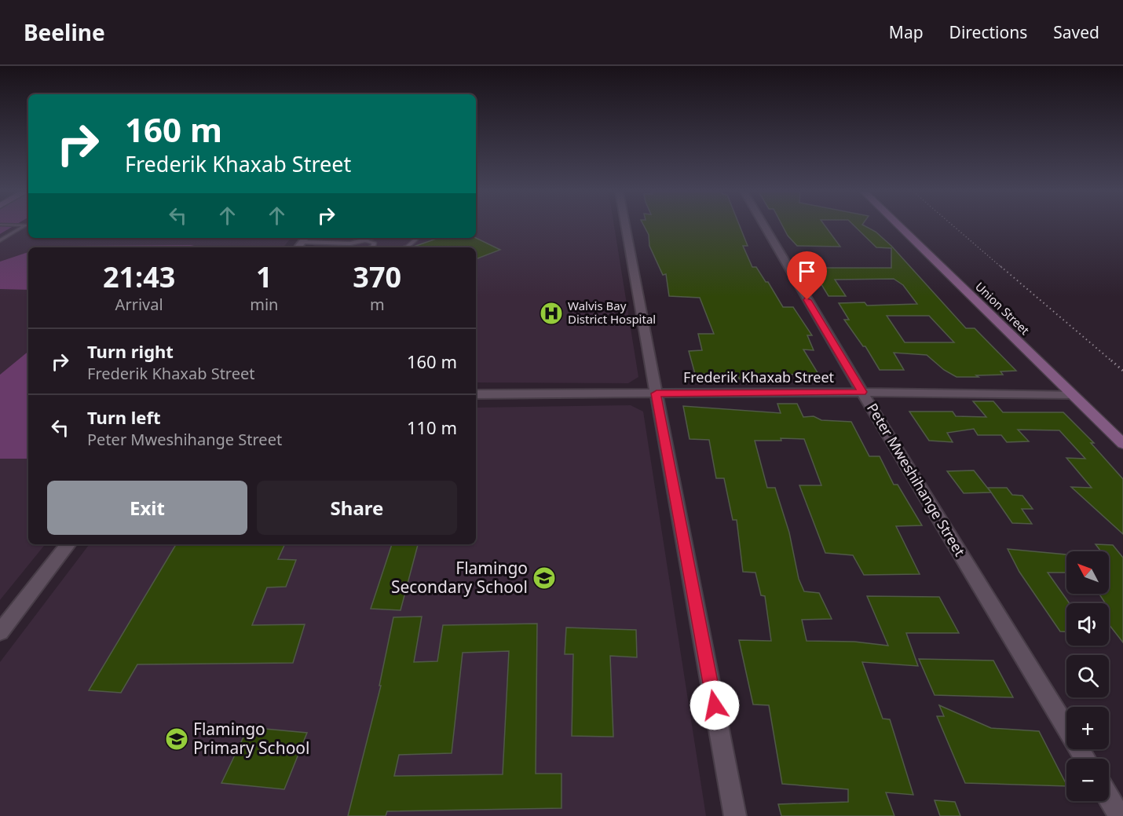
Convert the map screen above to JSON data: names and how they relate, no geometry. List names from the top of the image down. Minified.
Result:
{"streets":{"main road":["Union Street"],"street":["Frederik Khaxab Street","Peter Mweshihange Street"]},"crossings":[["Union Street","Frederik Khaxab Street"],["Frederik Khaxab Street","Peter Mweshihange Street"]],"places":{"hospital":["Walvis Bay District Hospital"],"school or university":["Flamingo Secondary School","Flamingo Primary School"]},"north":"top left","page":{"header":"Beeline","nav":["Map","Directions","Saved"],"turn":["160 m","Frederik Khaxab Street"],"eta":["21:43","Arrival","1","min","370","m"],"list":[{"name":"Turn right","note":"Frederik Khaxab Street","value":"160 m"},{"name":"Turn left","note":"Peter Mweshihange Street","value":"110 m"}],"buttons":["Exit","Share"],"map_buttons":["+","−"]}}
